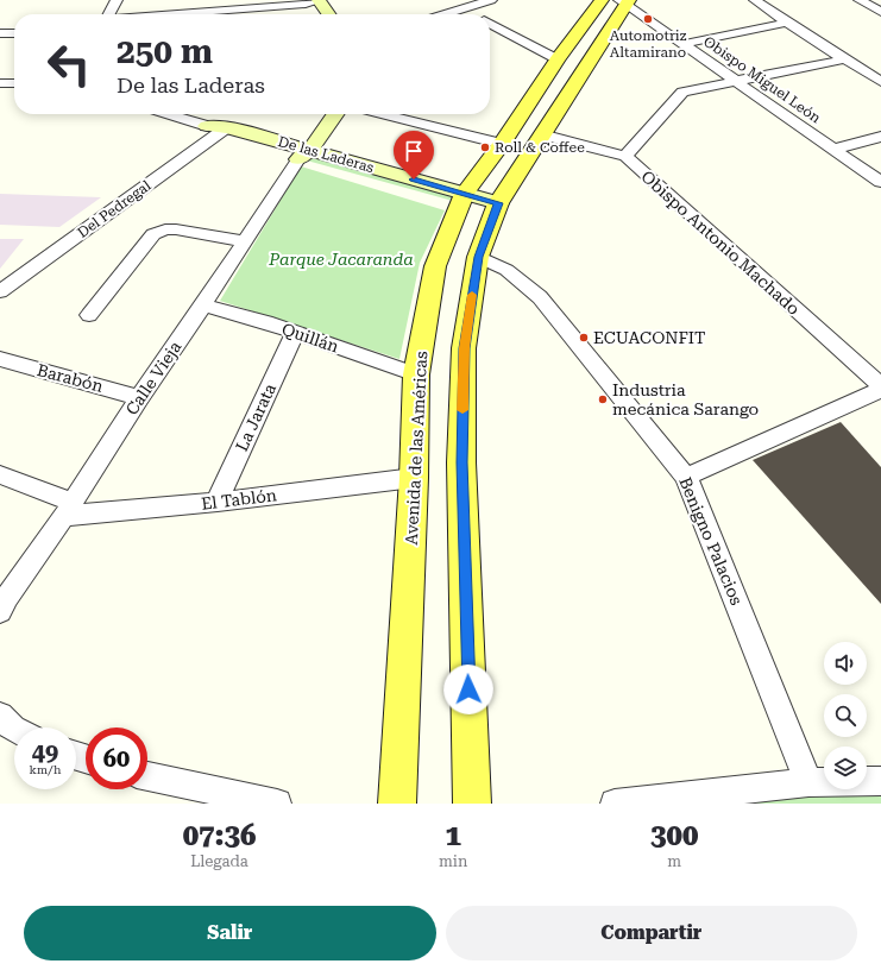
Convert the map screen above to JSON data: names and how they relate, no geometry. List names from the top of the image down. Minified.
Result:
{"streets":{"main road":["De las Laderas","Calle Vieja","Avenida de las Américas"],"street":["Obispo Miguel León","Del Pedregal","Obispo Antonio Machado","Quillán","Barabón","La Jarata","El Tablón","Benigno Palacios"]},"crossings":[["De las Laderas","Del Pedregal"],["De las Laderas","Calle Vieja"],["De las Laderas","Avenida de las Américas"],["Quillán","Calle Vieja"],["Quillán","La Jarata"],["Quillán","Avenida de las Américas"],["Barabón","Calle Vieja"],["Calle Vieja","El Tablón"],["La Jarata","El Tablón"],["Avenida de las Américas","El Tablón"]],"parks":["Parque Jacaranda"],"places":["Automotriz Altamirano","Roll & Coffee","ECUACONFIT","Industria mecánica Sarango"],"page":{"turn":["250 m","De las Laderas"],"speed":"49 km/h","limit":"60","eta":["07:36","Llegada","1","min","300","m"],"buttons":["Salir","Compartir"]}}
